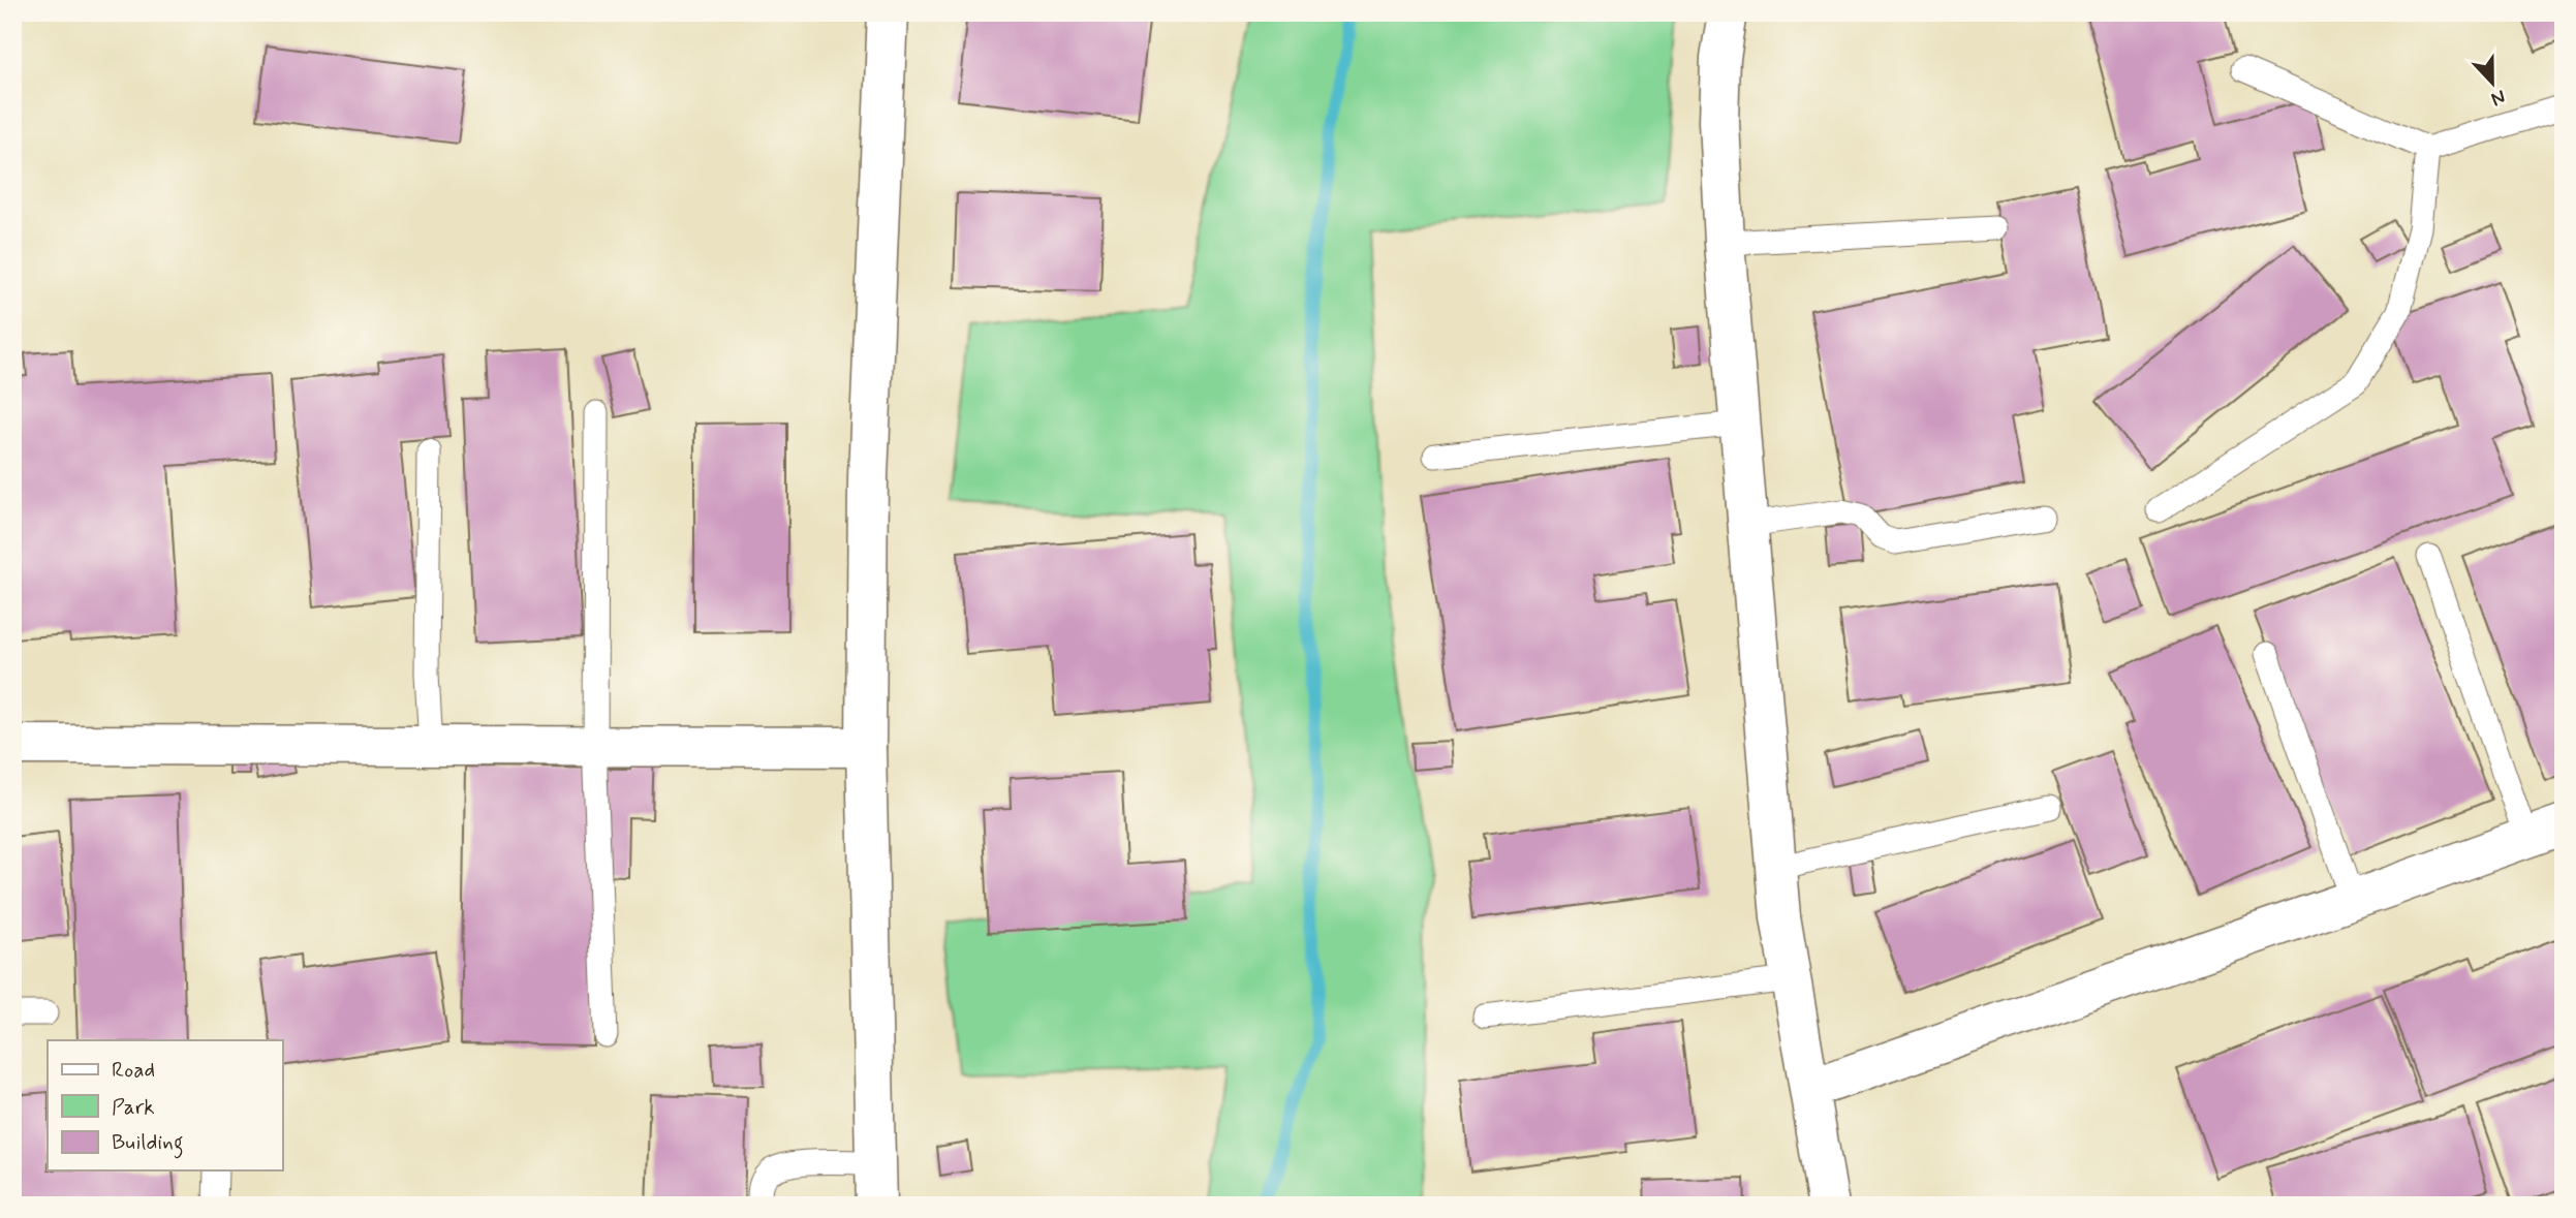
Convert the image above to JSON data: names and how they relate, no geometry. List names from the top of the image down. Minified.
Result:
{"legend":["Road","Park","Building"],"north":"bottom"}
